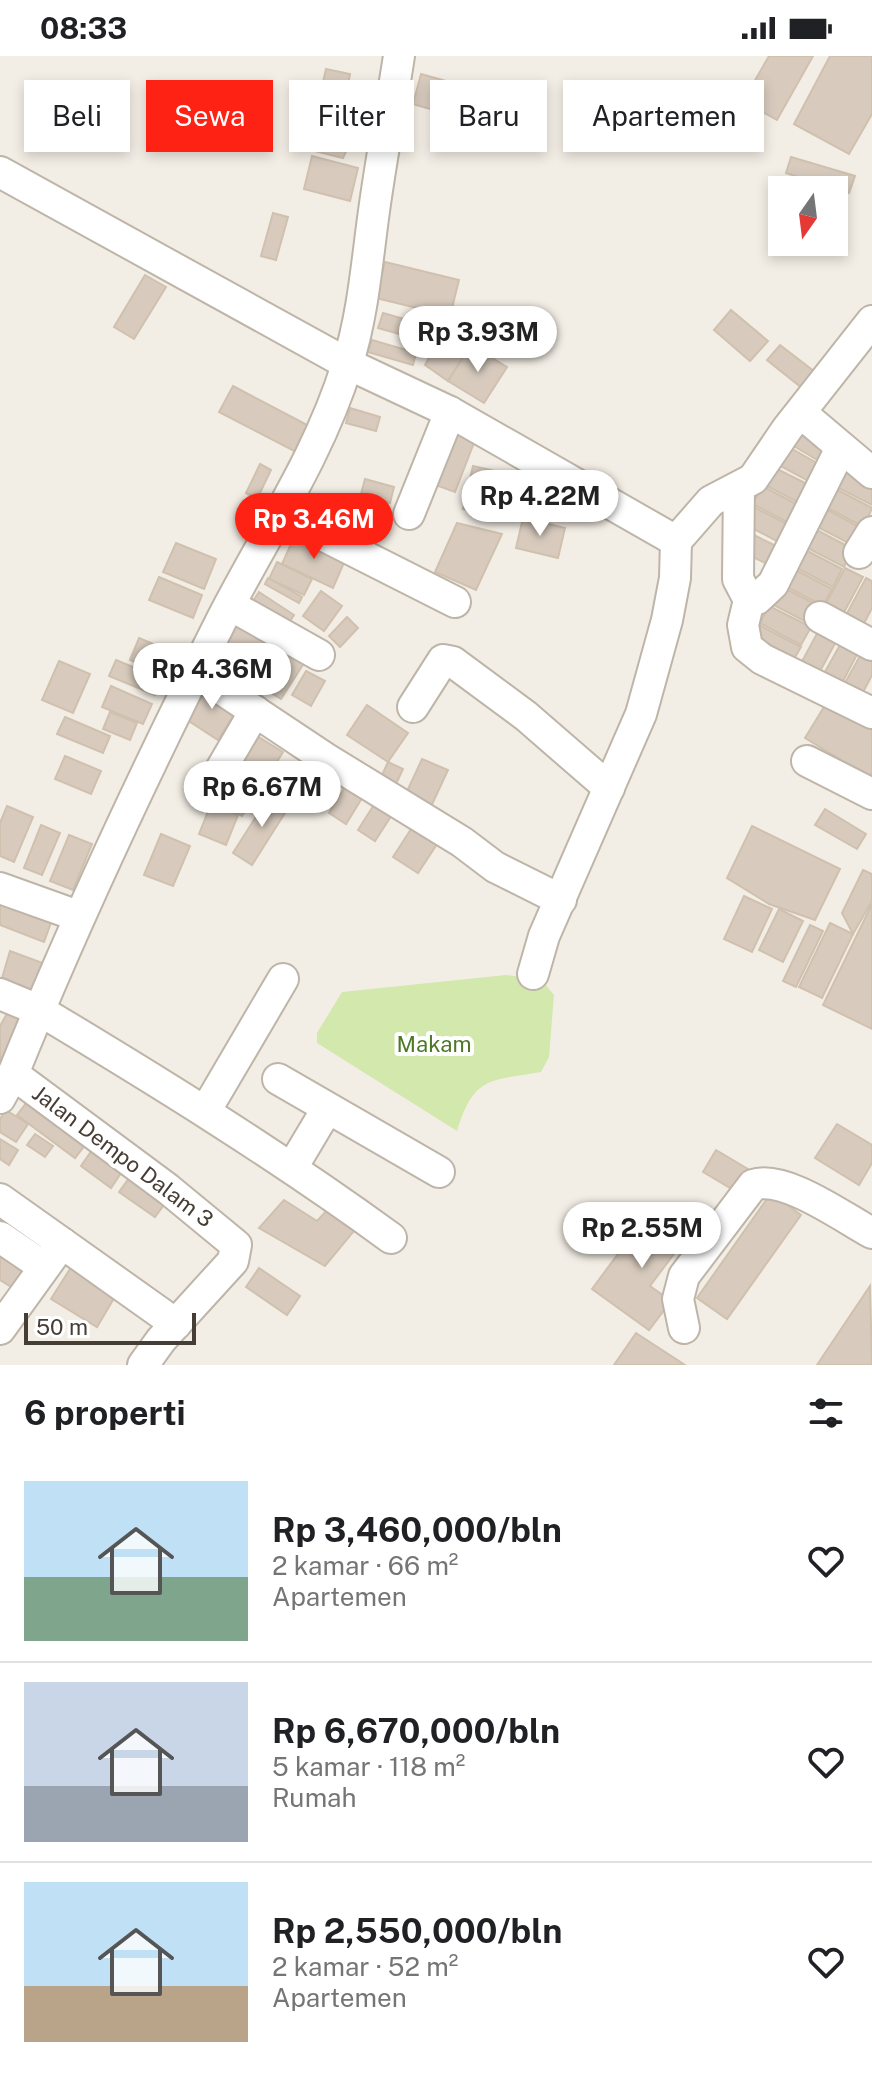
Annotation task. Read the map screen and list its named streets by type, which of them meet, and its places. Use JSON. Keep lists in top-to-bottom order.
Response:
{
  "streets": {
    "street": ["Jalan Dempo Dalam 3"]
  },
  "parks": ["Makam"],
  "scale_bar": "50 m",
  "north": "bottom",
  "page": {
    "status": "08:33",
    "chip": [
      "Beli",
      "Sewa",
      "Filter",
      "Baru",
      "Apartemen"
    ],
    "price": [
      "Rp 3.93M",
      "Rp 4.22M",
      "Rp 3.46M",
      "Rp 4.36M",
      "Rp 6.67M",
      "Rp 2.55M"
    ],
    "scale": "50 m",
    "heading": "6 properti",
    "list": [
      {
        "name": "Rp 3,460,000/bln",
        "note": "2 kamar · 66 m² · Apartemen"
      },
      {
        "name": "Rp 6,670,000/bln",
        "note": "5 kamar · 118 m² · Rumah"
      },
      {
        "name": "Rp 2,550,000/bln",
        "note": "2 kamar · 52 m² · Apartemen"
      }
    ]
  }
}
